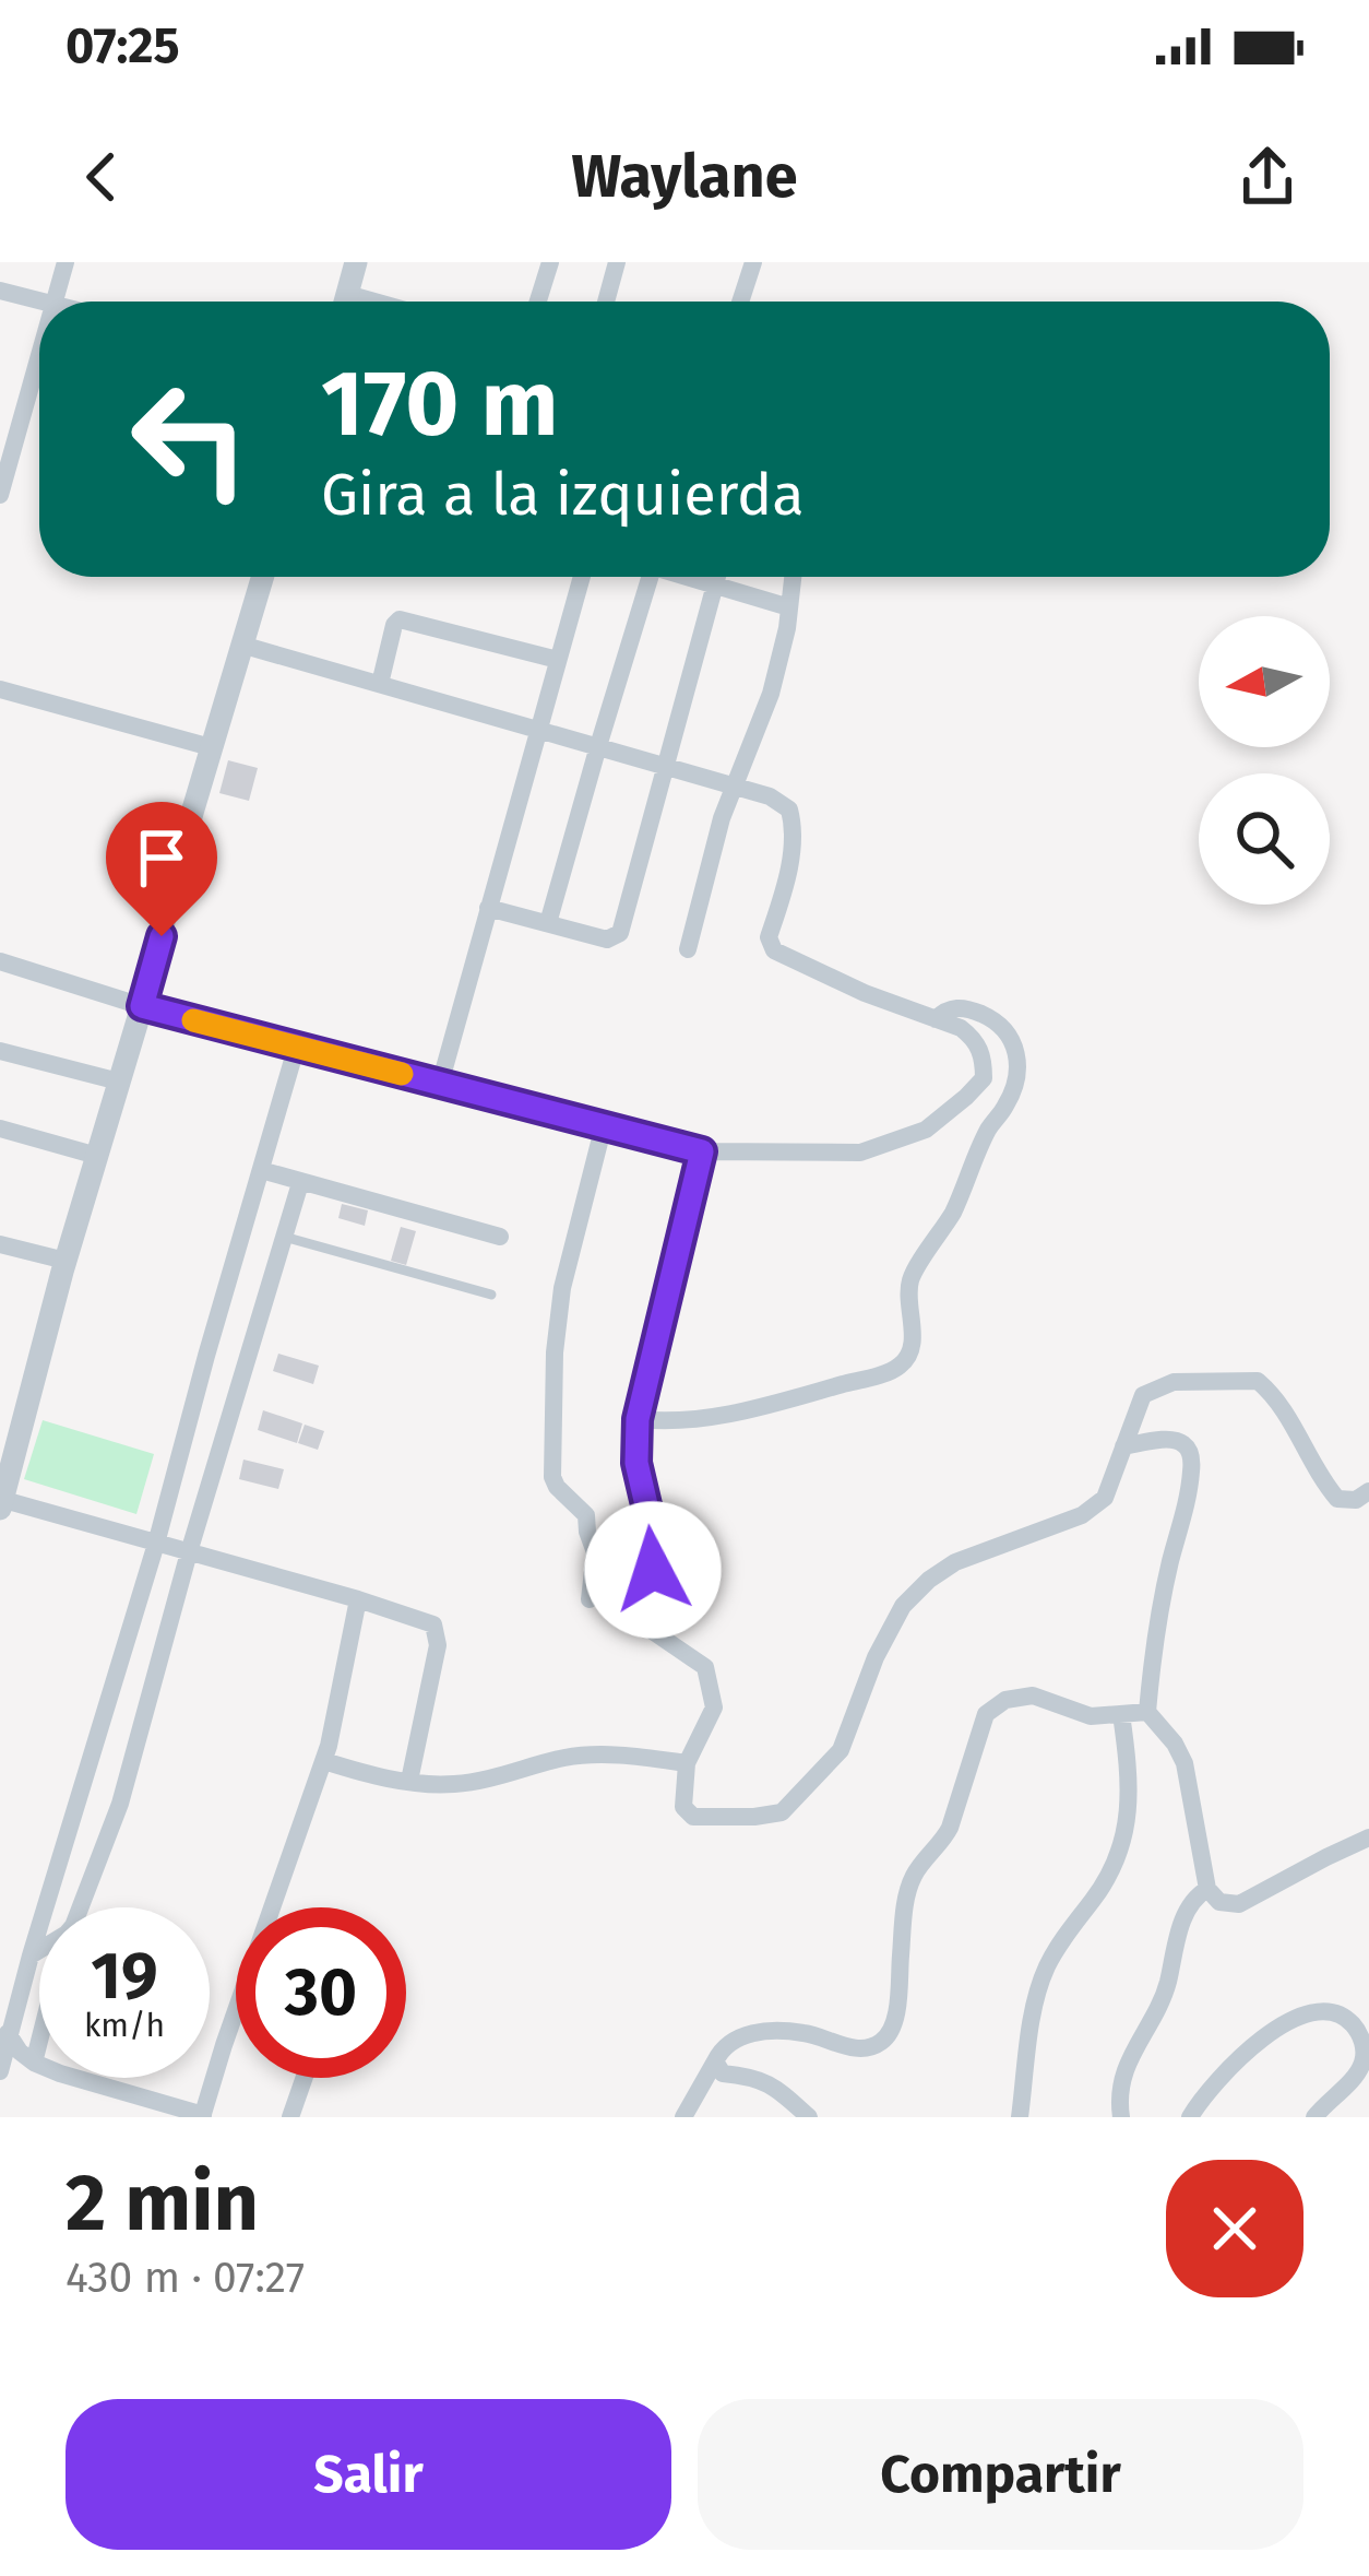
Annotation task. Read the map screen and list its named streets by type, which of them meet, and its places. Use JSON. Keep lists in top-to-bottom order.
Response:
{
  "north": "left",
  "page": {
    "status": "07:25",
    "header": "Waylane",
    "turn": ["170 m", "Gira a la izquierda"],
    "speed": "19 km/h",
    "limit": "30",
    "heading": ["2 min", "430 m · 07:27"],
    "buttons": ["Salir", "Compartir"]
  }
}
